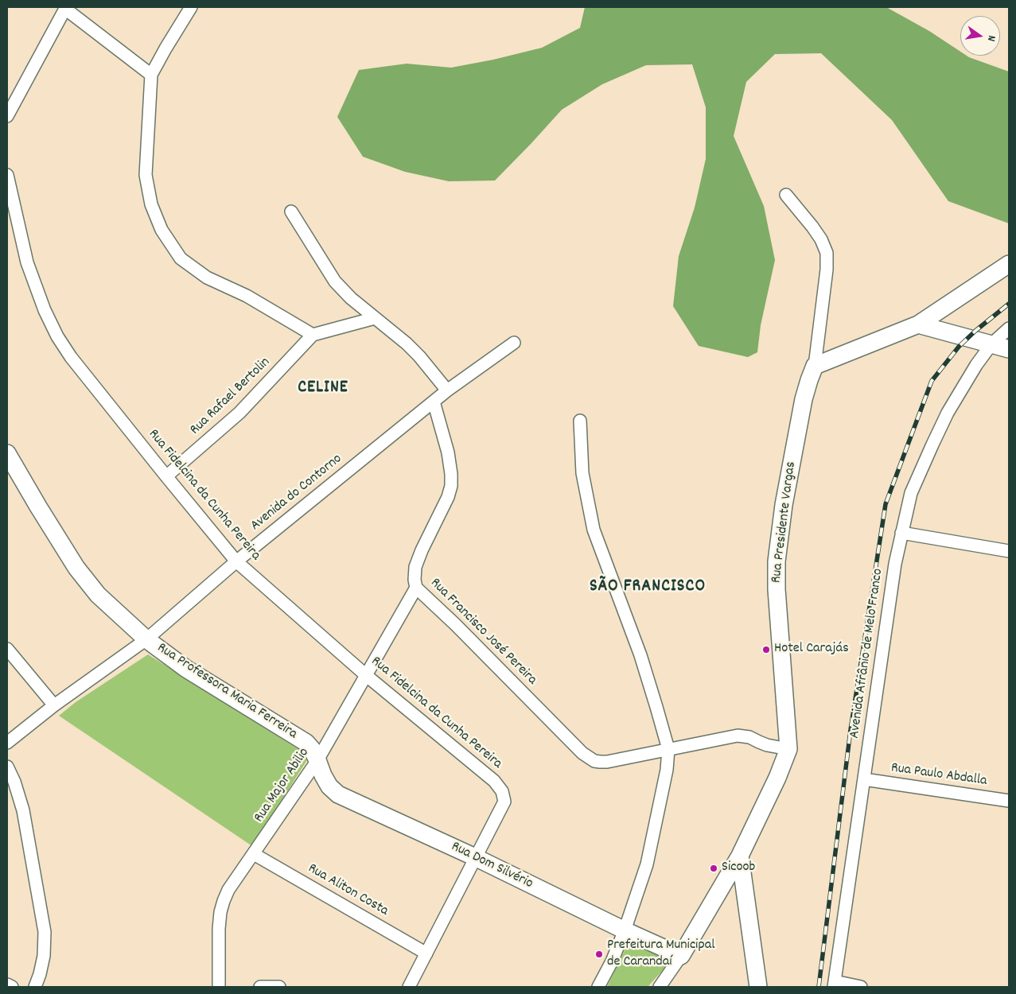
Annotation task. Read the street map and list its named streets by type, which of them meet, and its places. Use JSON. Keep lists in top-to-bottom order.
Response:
{
  "streets": {
    "street": [
      "Rua Rafael Bertolin",
      "Avenida do Contorno",
      "Rua Fidelcina da Cunha Pereira",
      "Rua Presidente Vargas",
      "Rua Francisco José Pereira",
      "Avenida Afrânio de Melo Franco",
      "Rua Professora Maria Ferreira",
      "Rua Paulo Abdalla",
      "Rua Major Abilio",
      "Rua Dom Silvério",
      "Rua Aliton Costa"
    ]
  },
  "crossings": [
    ["Rua Rafael Bertolin", "Rua Fidelcina da Cunha Pereira"],
    ["Avenida do Contorno", "Rua Fidelcina da Cunha Pereira"],
    ["Avenida do Contorno", "Rua Francisco José Pereira"],
    ["Avenida do Contorno", "Rua Professora Maria Ferreira"],
    ["Rua Fidelcina da Cunha Pereira", "Rua Major Abilio"],
    ["Rua Fidelcina da Cunha Pereira", "Rua Dom Silvério"],
    ["Rua Presidente Vargas", "Rua Francisco José Pereira"],
    ["Rua Presidente Vargas", "Rua Dom Silvério"],
    ["Rua Francisco José Pereira", "Rua Major Abilio"],
    ["Avenida Afrânio de Melo Franco", "Rua Paulo Abdalla"],
    ["Rua Professora Maria Ferreira", "Rua Major Abilio"],
    ["Rua Professora Maria Ferreira", "Rua Dom Silvério"],
    ["Rua Major Abilio", "Rua Dom Silvério"],
    ["Rua Major Abilio", "Rua Aliton Costa"]
  ],
  "districts": ["CELINE", "SÃO FRANCISCO"],
  "places": ["Hotel Carajás", "Sicoob", "Prefeitura Municipal de Carandaí"],
  "north": "right"
}
